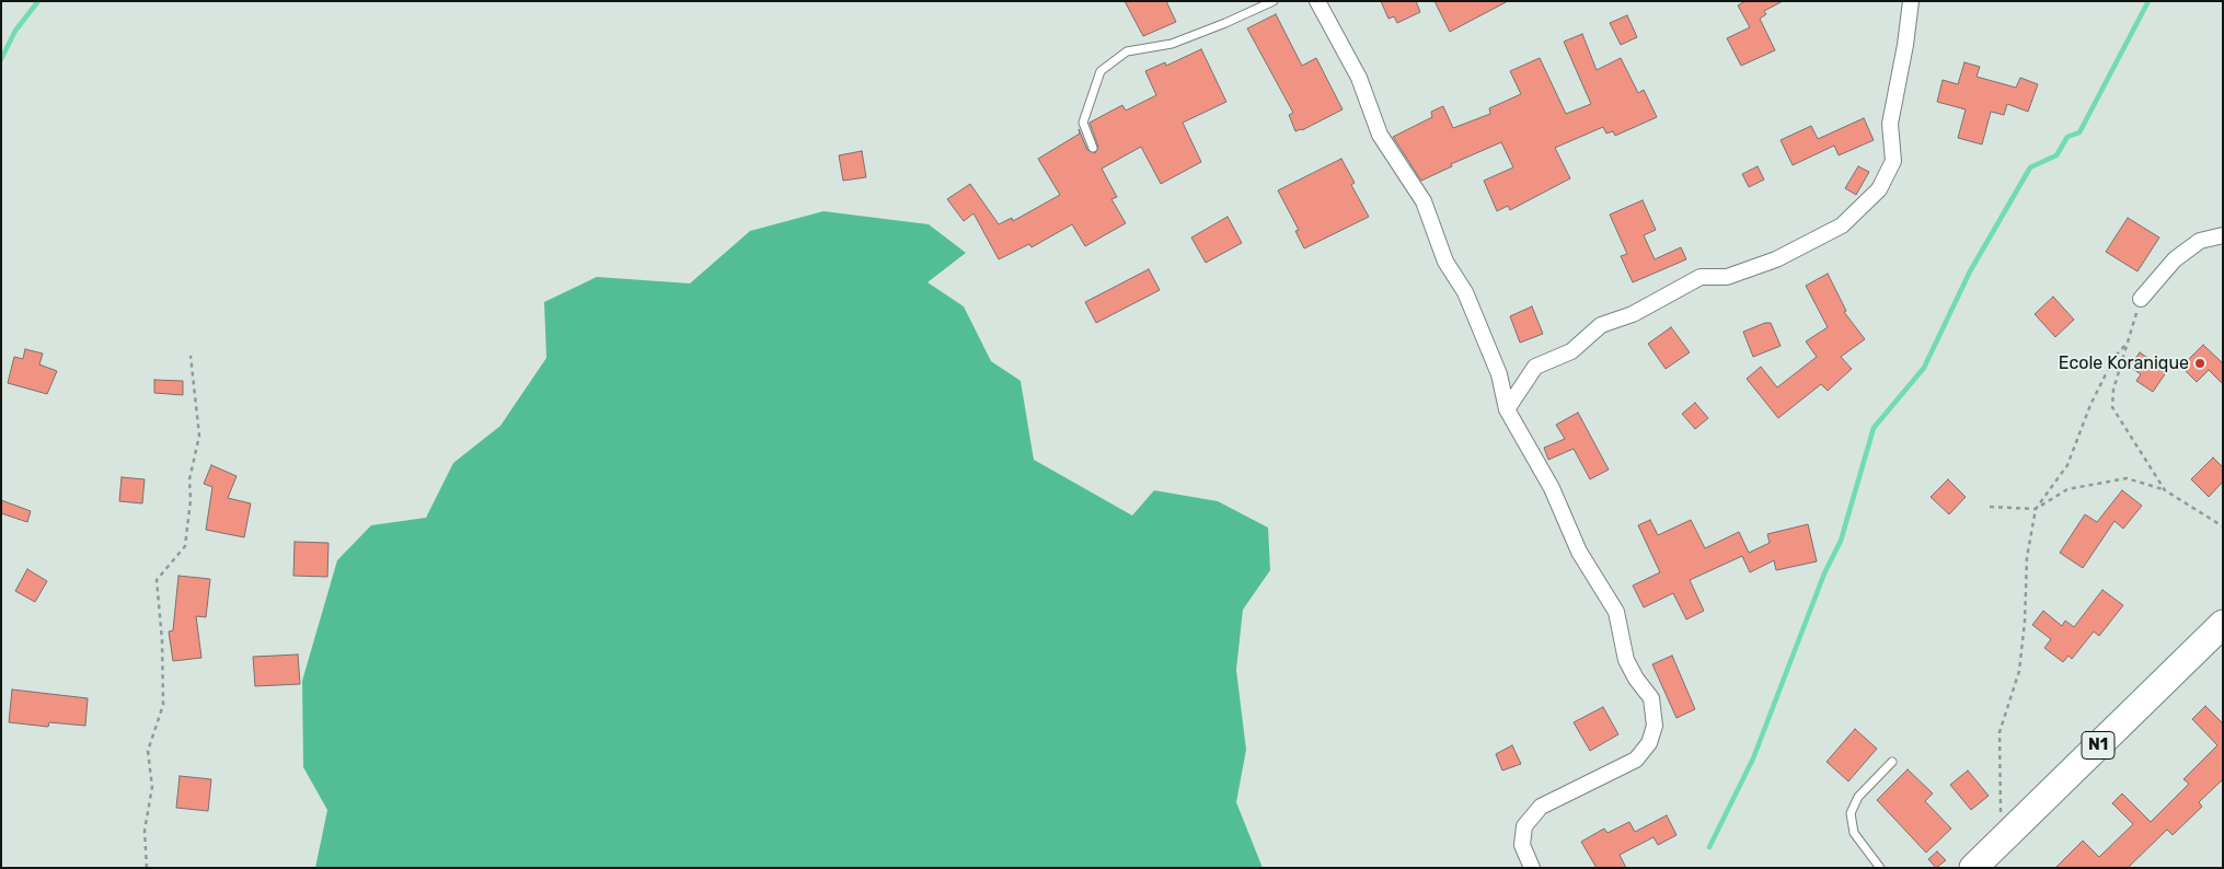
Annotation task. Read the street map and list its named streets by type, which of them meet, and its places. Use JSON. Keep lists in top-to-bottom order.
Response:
{
  "streets": {
    "highway": ["N1"]
  },
  "places": ["Ecole Koranique"]
}
